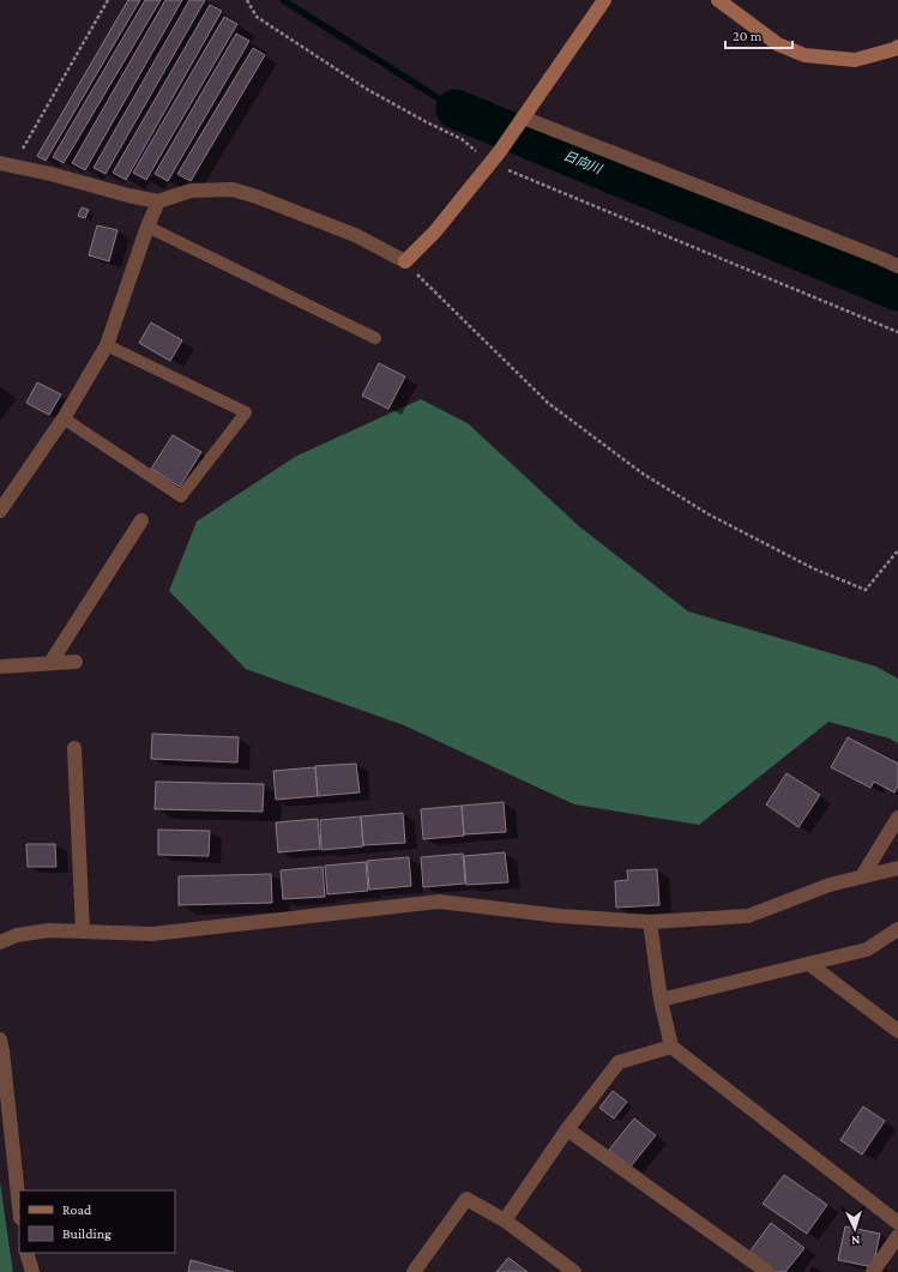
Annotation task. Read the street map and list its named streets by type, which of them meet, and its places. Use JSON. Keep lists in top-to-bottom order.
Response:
{
  "water": ["日向川"],
  "legend": ["Road", "Building"],
  "scale_bar": "20 m",
  "north": "bottom"
}
